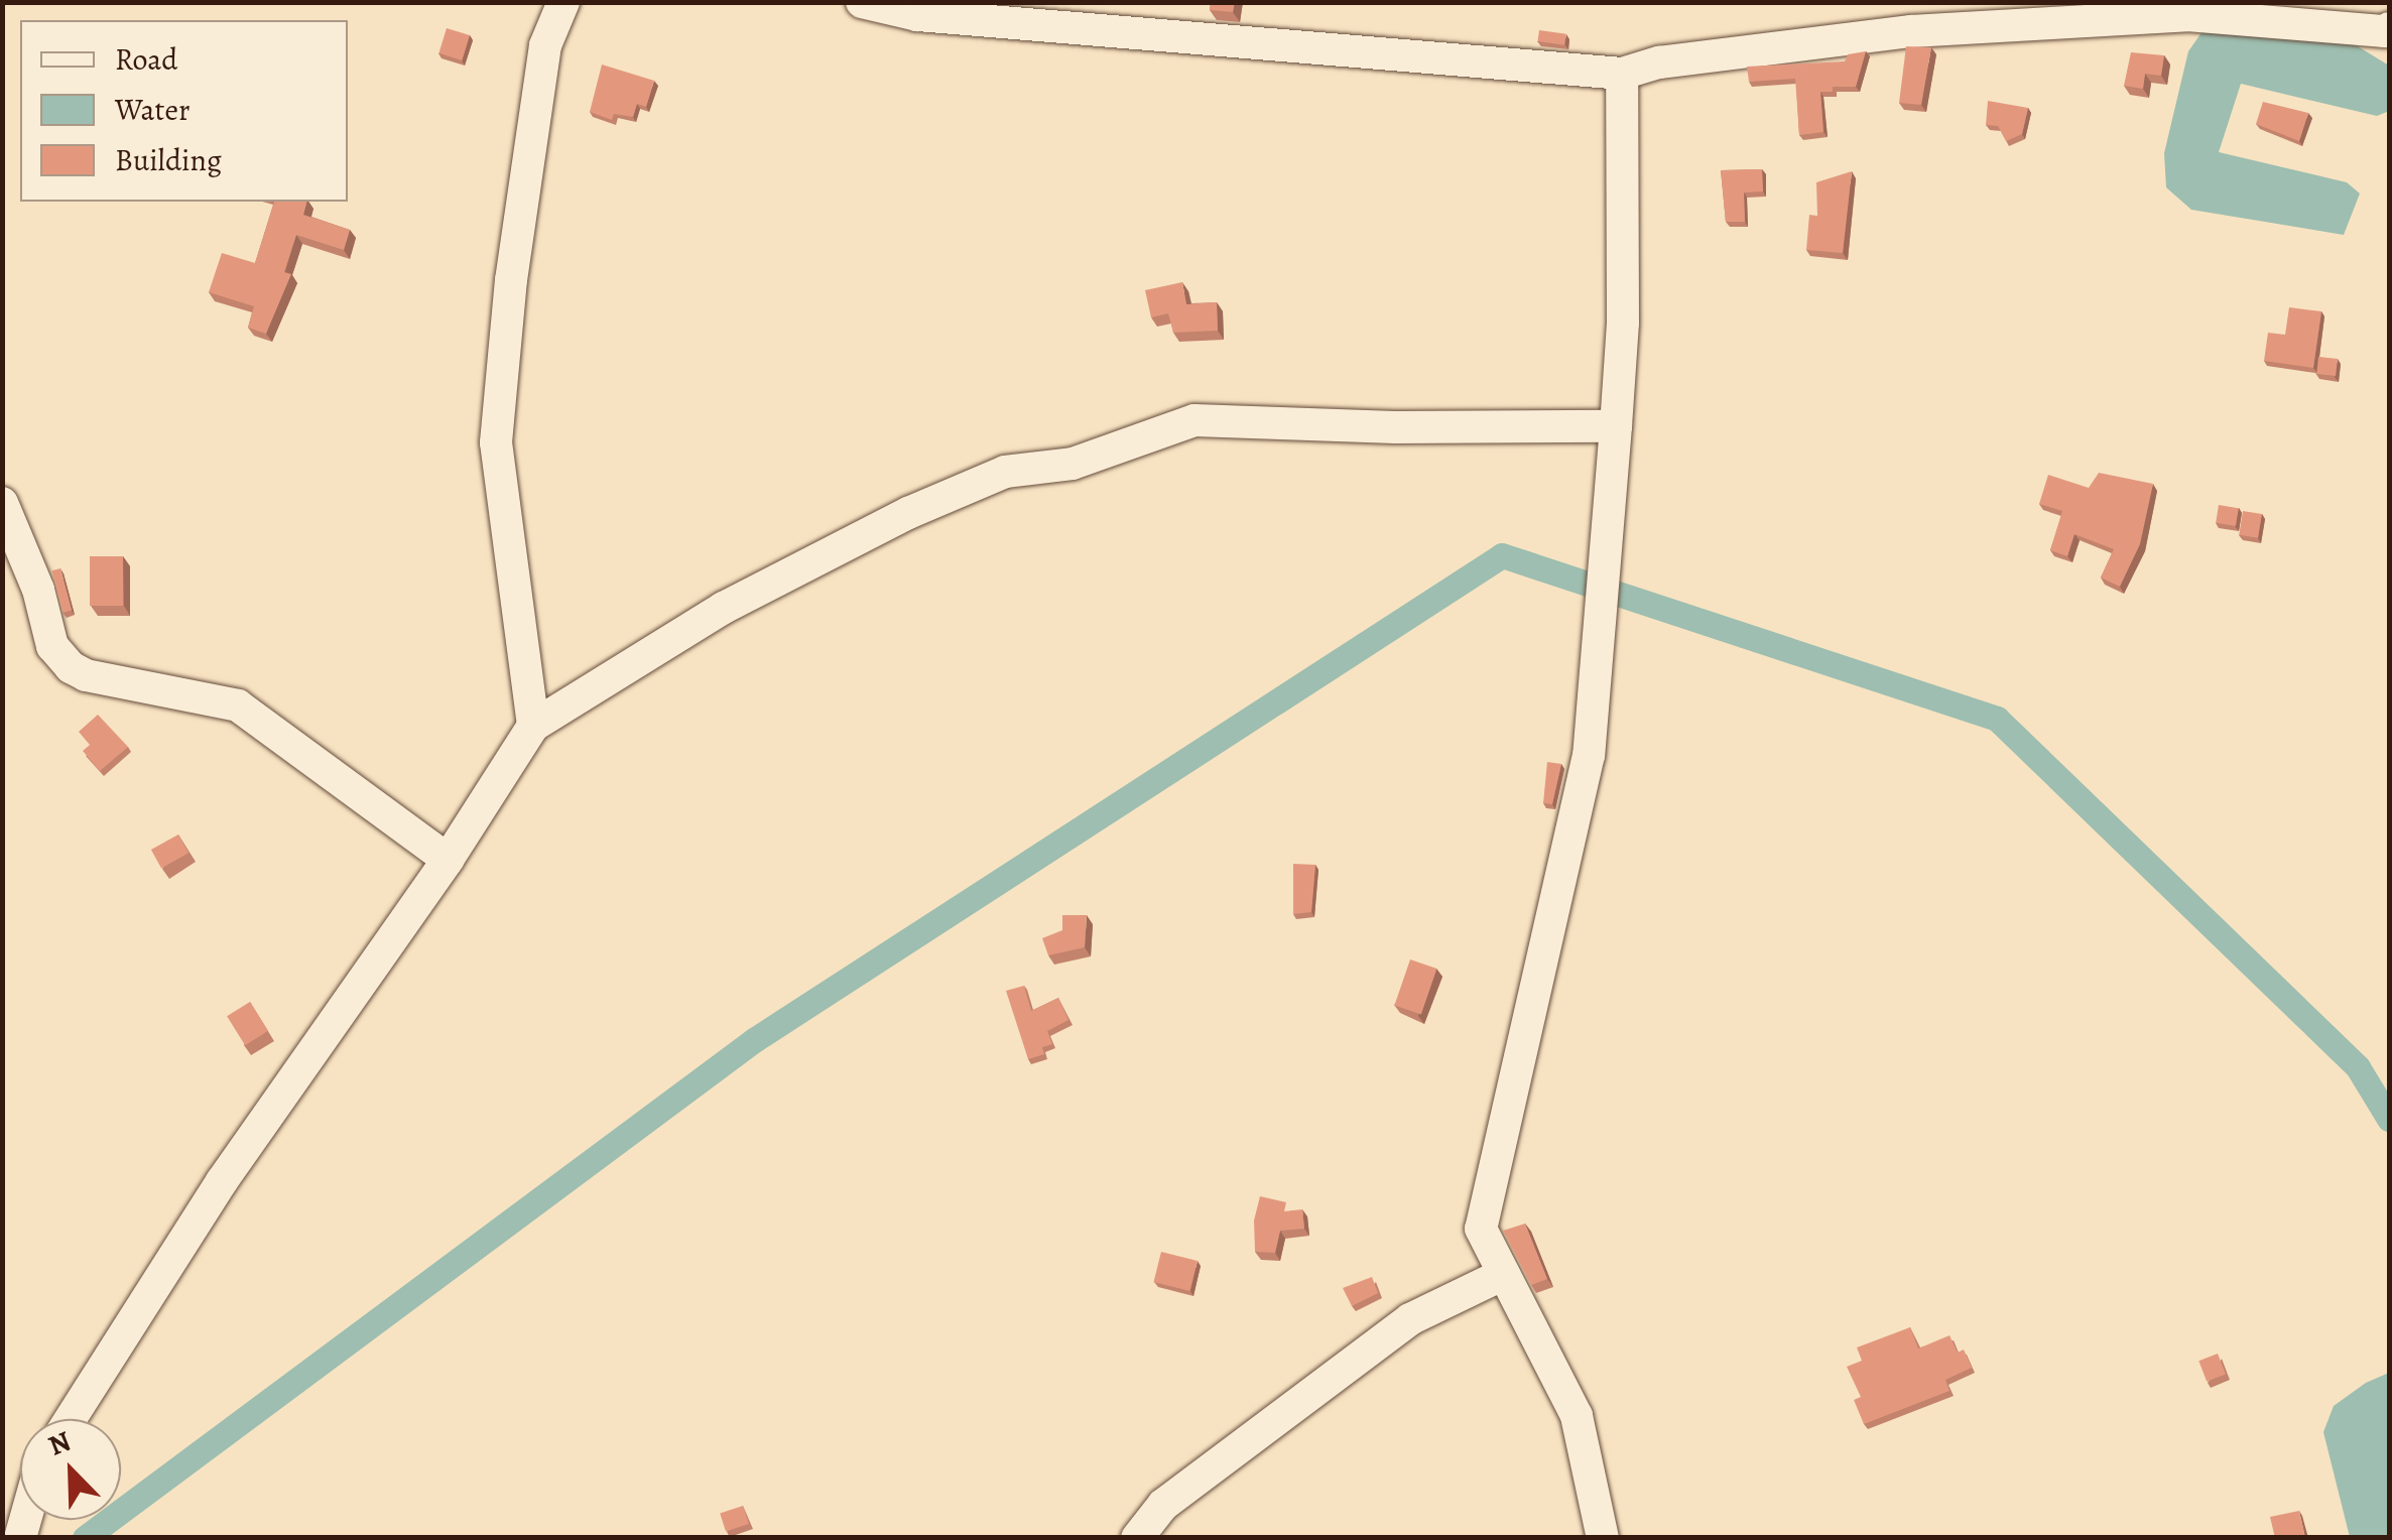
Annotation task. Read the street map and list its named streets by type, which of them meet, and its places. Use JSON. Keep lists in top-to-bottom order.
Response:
{
  "legend": ["Road", "Water", "Building"],
  "north": "top left"
}
